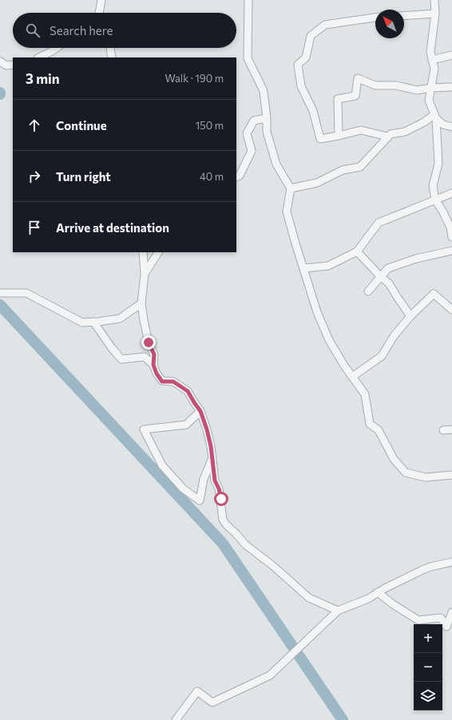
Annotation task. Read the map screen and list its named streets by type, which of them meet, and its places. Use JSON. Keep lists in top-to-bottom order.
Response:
{
  "north": "top left",
  "page": {
    "search": "Search here",
    "heading": ["3 min", "Walk · 190 m"],
    "list": [
      ["Continue", "150 m"],
      ["Turn right", "40 m"],
      "Arrive at destination"
    ],
    "map_buttons": ["+", "−"]
  }
}
